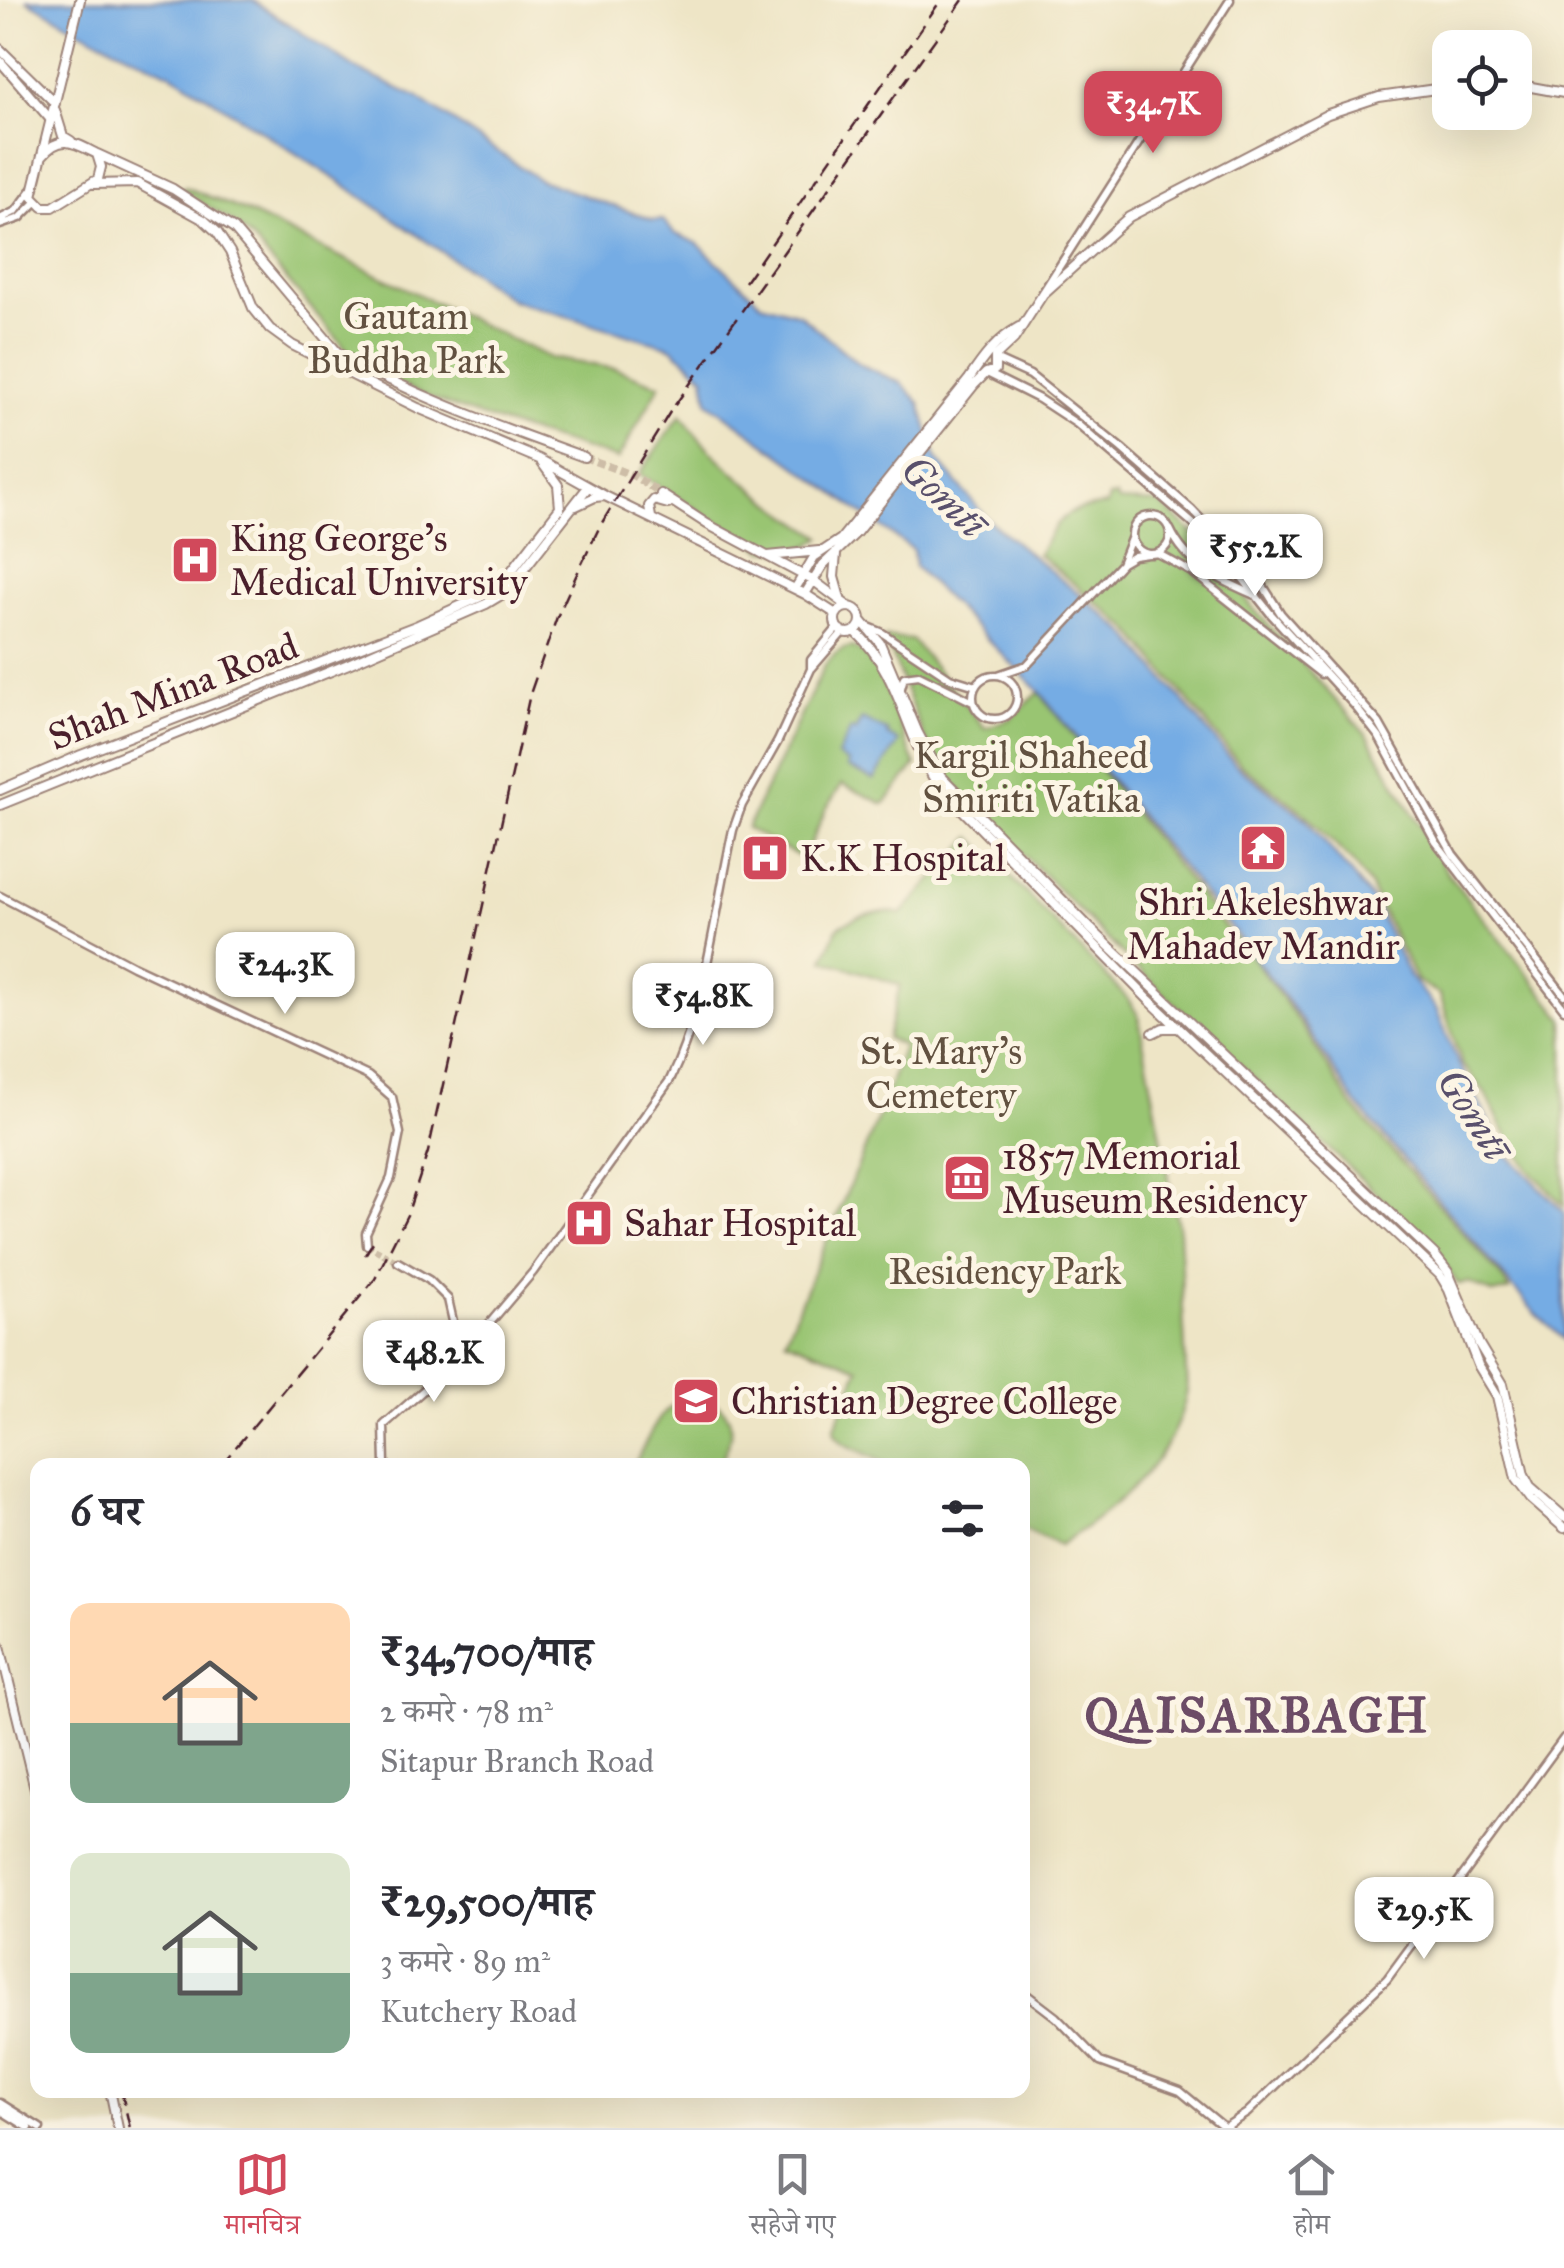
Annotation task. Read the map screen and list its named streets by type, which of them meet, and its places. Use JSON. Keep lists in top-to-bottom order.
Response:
{
  "streets": {
    "main road": ["Shah Mina Road"]
  },
  "districts": ["QAISARBAGH"],
  "water": ["Gomtī"],
  "parks": [
    "Gautam Buddha Park",
    "Kargil Shaheed Smiriti Vatika",
    "St. Mary's Cemetery",
    "Residency Park"
  ],
  "places": {
    "hospital": ["King George's Medical University", "K.K Hospital", "Sahar Hospital"],
    "temple": ["Shri Akeleshwar Mahadev Mandir"],
    "museum": ["1857 Memorial Museum Residency"],
    "school or university": ["Christian Degree College"]
  },
  "page": {
    "price": [
      "₹34.7K",
      "₹55.2K",
      "₹24.3K",
      "₹54.8K",
      "₹48.2K",
      "₹29.5K"
    ],
    "heading": "6 घर",
    "list": [
      {
        "name": "₹34,700/माह",
        "note": "2 कमरे · 78 m² · Sitapur Branch Road"
      },
      {
        "name": "₹29,500/माह",
        "note": "3 कमरे · 89 m² · Kutchery Road"
      }
    ],
    "tabs": ["मानचित्र", "सहेजे गए", "होम"]
  }
}
